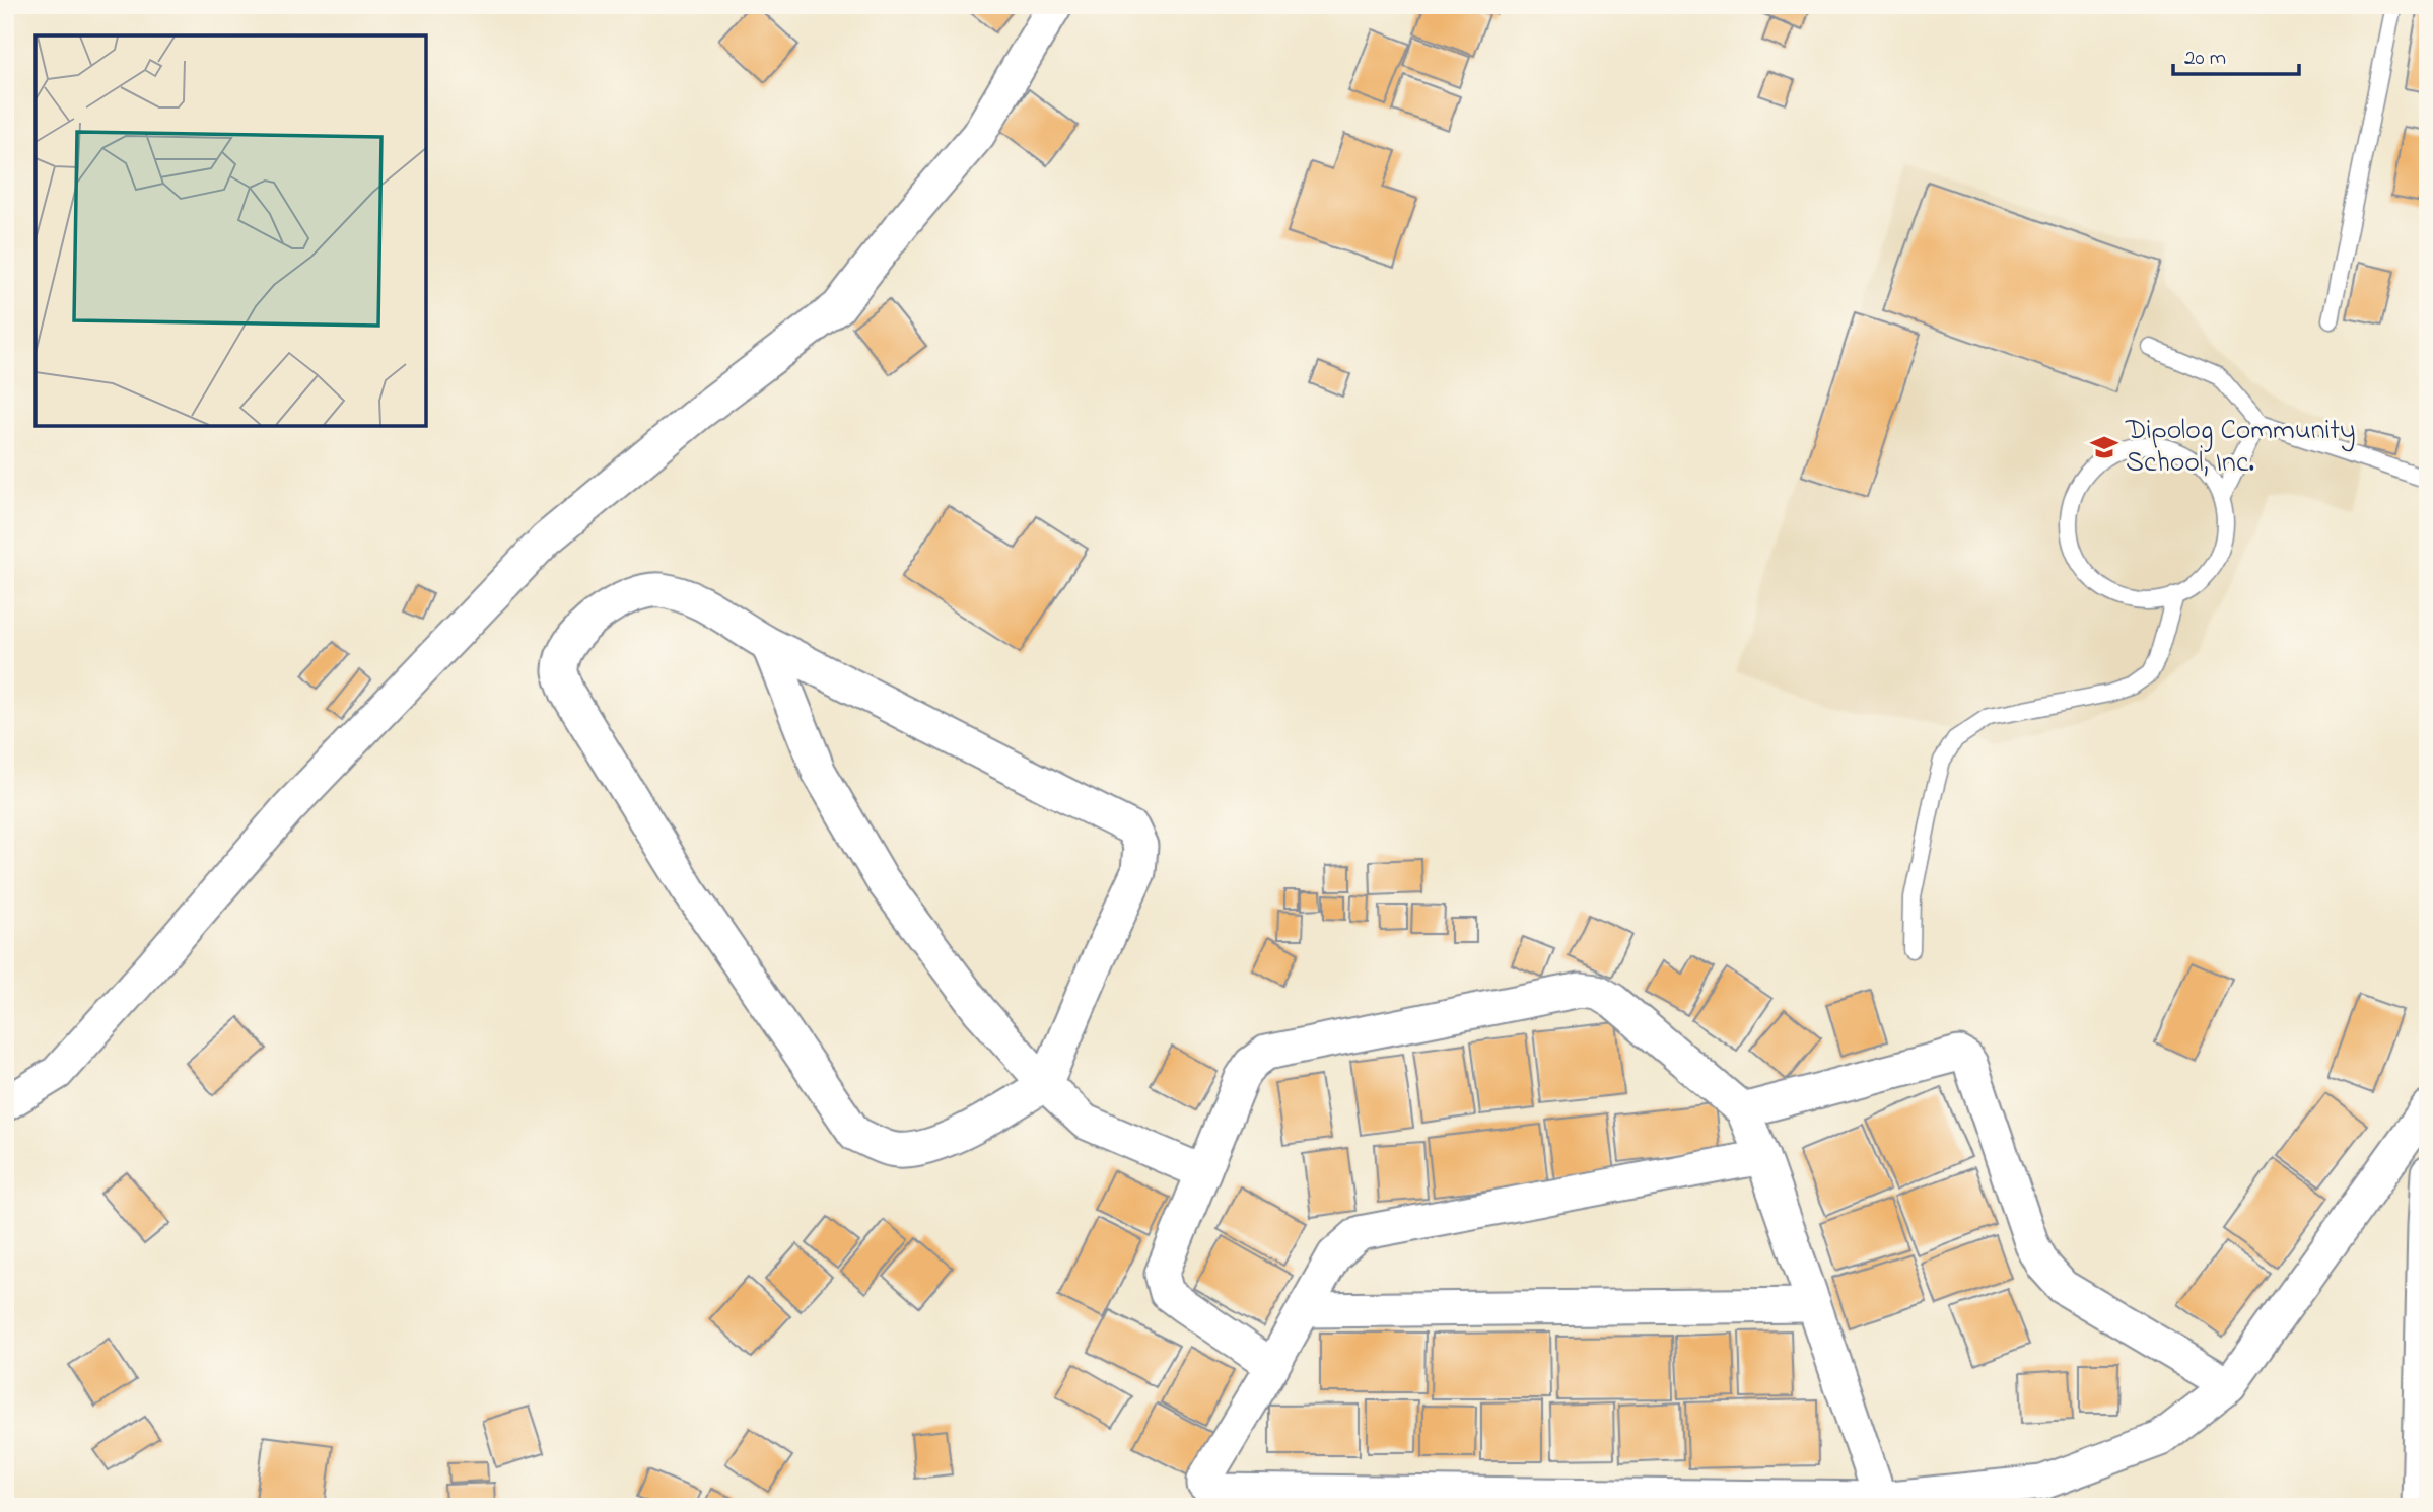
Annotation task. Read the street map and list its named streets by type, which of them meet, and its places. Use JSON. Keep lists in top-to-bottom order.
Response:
{
  "places": {
    "school or university": ["Dipolog Community School, Inc."]
  },
  "scale_bar": "20 m"
}
